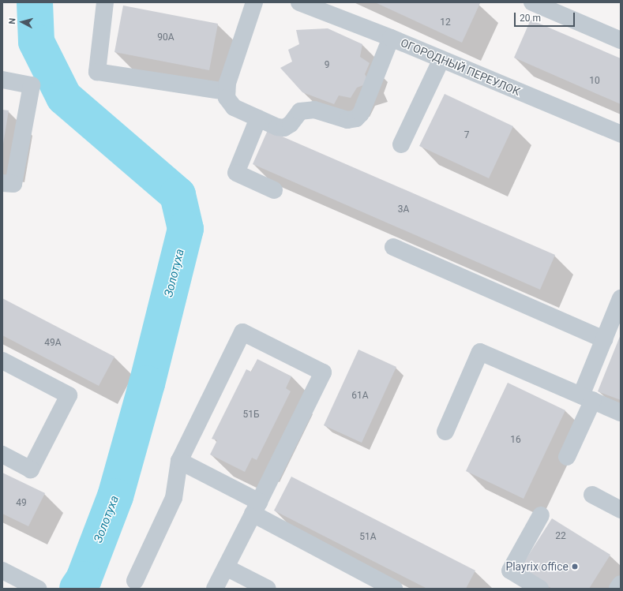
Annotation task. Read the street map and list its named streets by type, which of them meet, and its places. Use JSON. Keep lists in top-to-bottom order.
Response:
{
  "streets": {
    "street": ["ОГОРОДНЫЙ ПЕРЕУЛОК"]
  },
  "water": ["Золотуха"],
  "places": ["Playrix office"],
  "house_numbers": [
    "12",
    "90А",
    "9",
    "10",
    "7",
    "3А",
    "49А",
    "61А",
    "51Б",
    "16",
    "49",
    "22",
    "51А"
  ],
  "scale_bar": "20 m",
  "north": "left"
}
